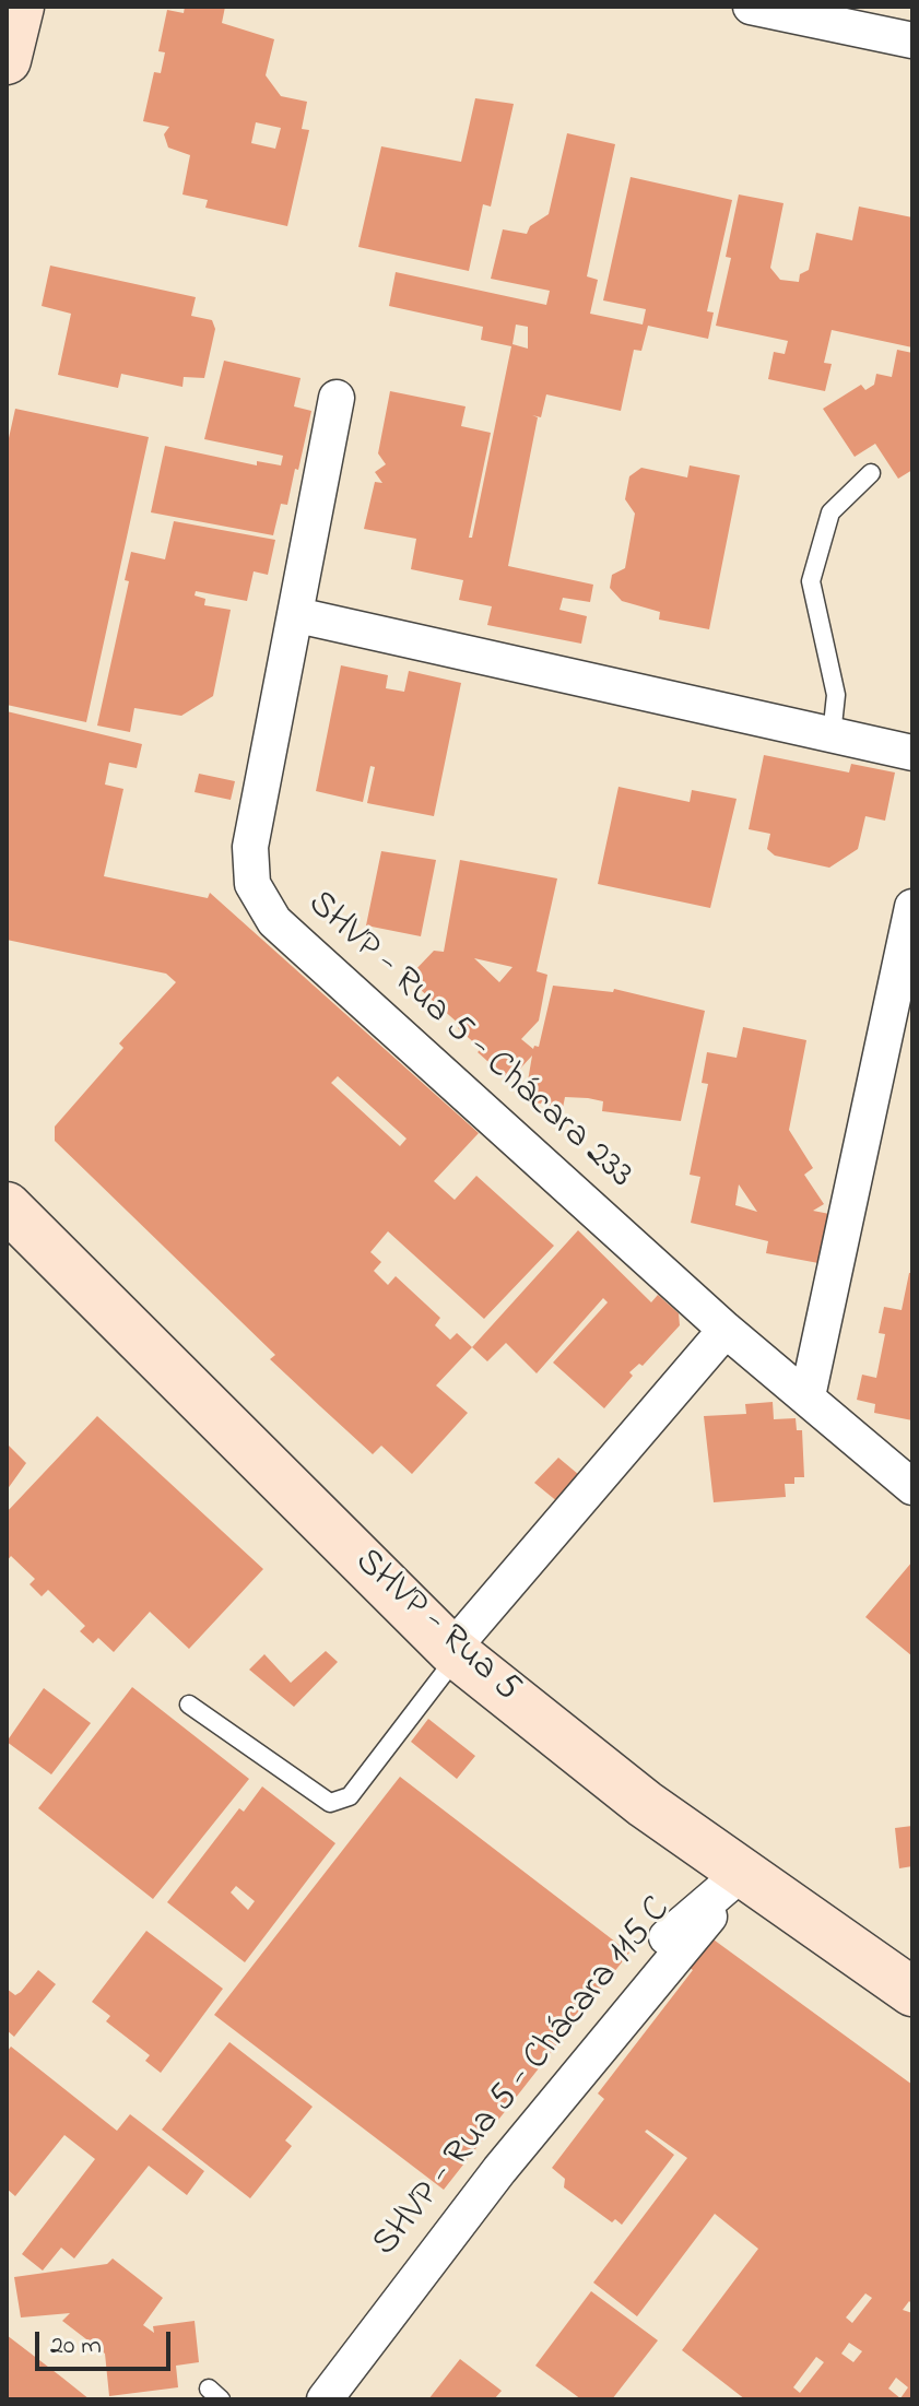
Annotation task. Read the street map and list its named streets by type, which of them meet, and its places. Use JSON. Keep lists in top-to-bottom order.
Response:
{
  "streets": {
    "street": ["SHVP - Rua 5 - Chácara 233", "SHVP - Rua 5", "SHVP - Rua 5 - Chácara 115 C"]
  },
  "crossings": [
    ["SHVP - Rua 5", "SHVP - Rua 5 - Chácara 115 C"]
  ],
  "scale_bar": "20 m"
}
